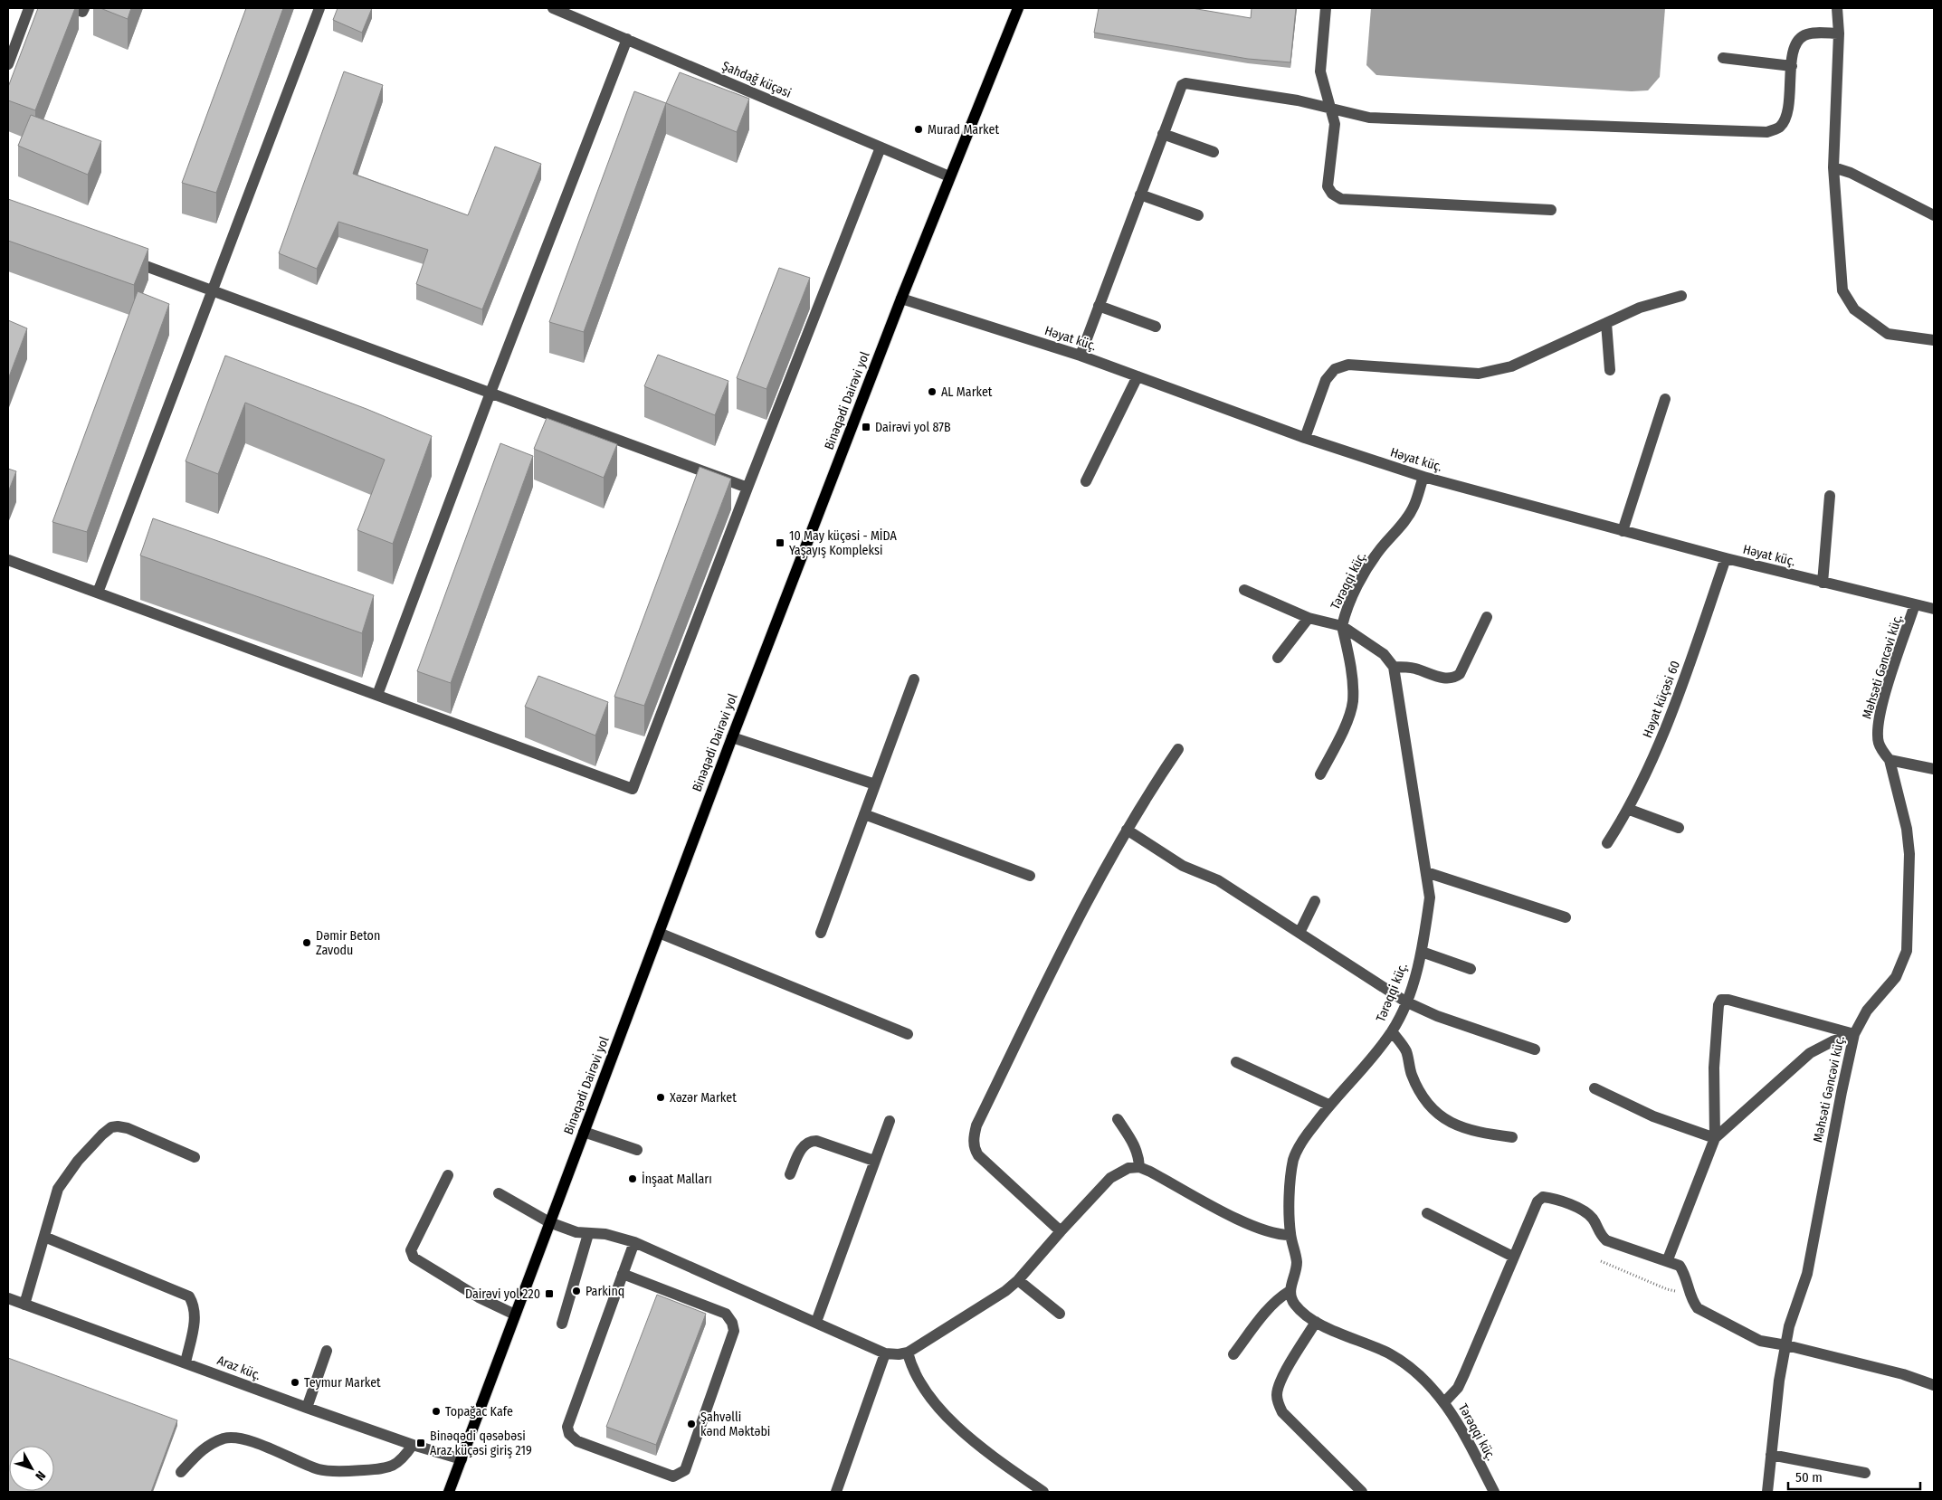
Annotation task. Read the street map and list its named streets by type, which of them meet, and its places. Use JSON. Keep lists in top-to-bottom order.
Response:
{
  "streets": {
    "main road": ["Binəqədi Dairəvi yol"],
    "street": [
      "Şahdağ küçəsi",
      "Həyat küç.",
      "Tərəqqi küç.",
      "Məhsəti Gəncəvi küç.",
      "Həyat küçəsi 60",
      "Araz küç."
    ]
  },
  "crossings": [
    ["Şahdağ küçəsi", "Binəqədi Dairəvi yol"],
    ["Həyat küç.", "Binəqədi Dairəvi yol"],
    ["Həyat küç.", "Tərəqqi küç."],
    ["Həyat küç.", "Məhsəti Gəncəvi küç."],
    ["Həyat küç.", "Həyat küçəsi 60"],
    ["Binəqədi Dairəvi yol", "Araz küç."]
  ],
  "places": {
    "other": [
      "Murad Market",
      "AL Market",
      "Dəmir Beton Zavodu",
      "Xəzər Market",
      "İnşaat Malları",
      "Parkinq",
      "Teymur Market",
      "Topağac Kafe",
      "Şahvəlli kənd Məktəbi"
    ],
    "transit": [
      "Dairəvi yol 87B",
      "10 May küçəsi - MİDA Yaşayış Kompleksi",
      "Dairəvi yol 220",
      "Binəqədi qəsəbəsi Araz küçəsi giriş 219"
    ]
  },
  "scale_bar": "50 m",
  "north": "bottom right"
}
